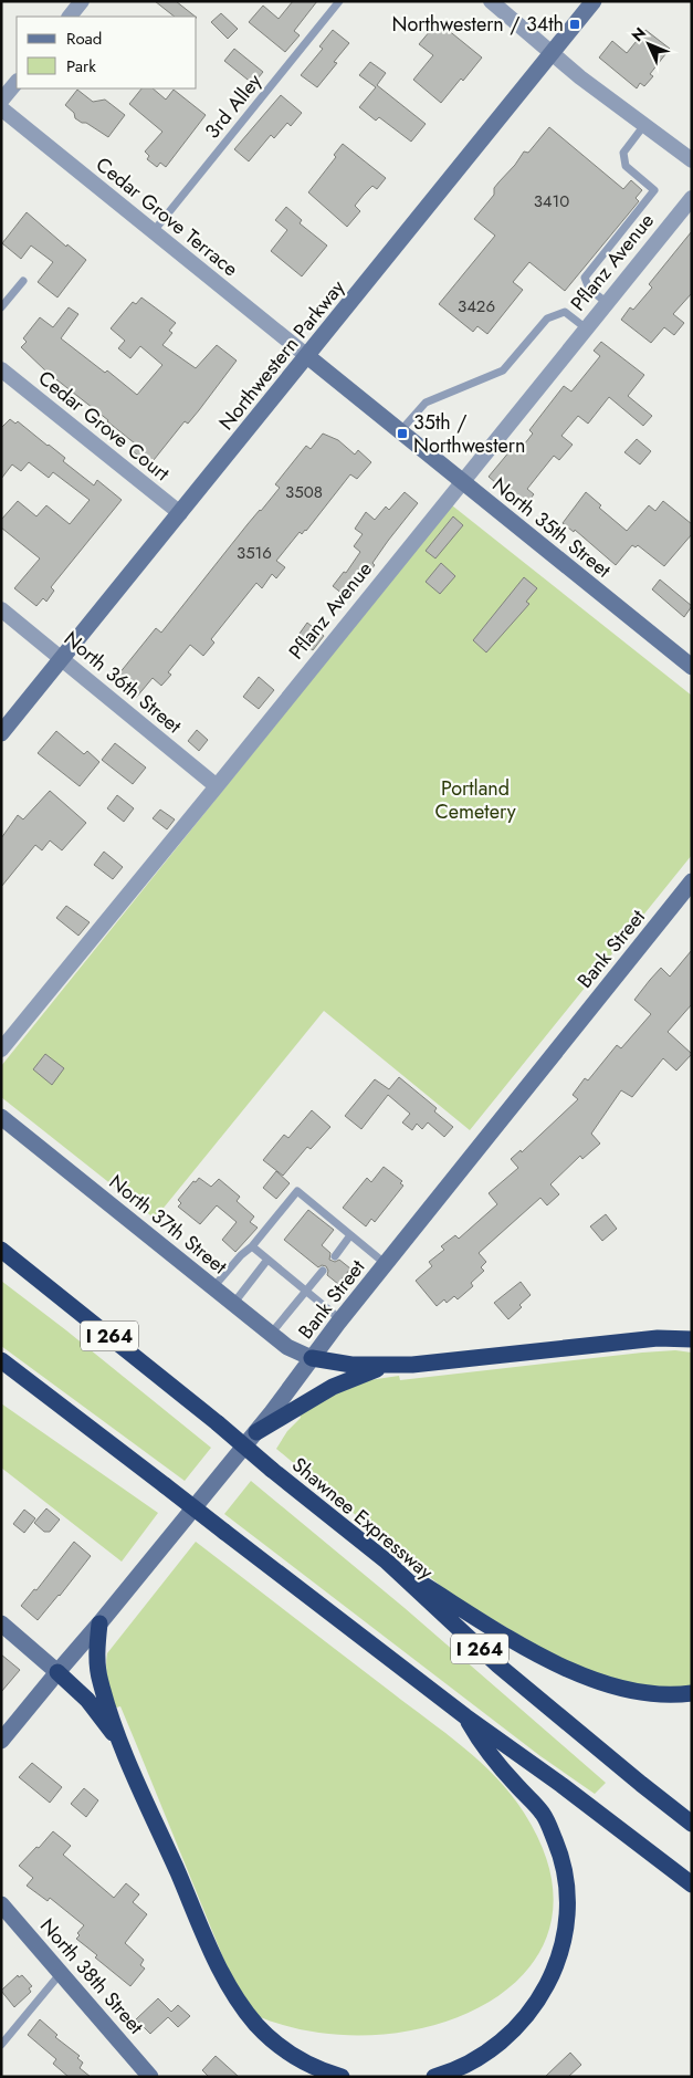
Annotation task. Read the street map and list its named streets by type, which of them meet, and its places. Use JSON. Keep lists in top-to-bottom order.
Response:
{
  "streets": {
    "highway": ["I 264", "Shawnee Expressway"],
    "street": [
      "Cedar Grove Terrace",
      "Pflanz Avenue",
      "Northwestern Parkway",
      "Cedar Grove Court",
      "North 35th Street",
      "North 36th Street",
      "Bank Street",
      "North 37th Street",
      "North 38th Street"
    ],
    "lane": ["3rd Alley"]
  },
  "crossings": [
    ["3rd Alley", "Cedar Grove Terrace"],
    ["Cedar Grove Terrace", "Northwestern Parkway"],
    ["Cedar Grove Terrace", "North 35th Street"],
    ["Pflanz Avenue", "North 35th Street"],
    ["Pflanz Avenue", "North 36th Street"],
    ["Northwestern Parkway", "Cedar Grove Court"],
    ["Northwestern Parkway", "North 35th Street"],
    ["Northwestern Parkway", "North 36th Street"],
    ["Bank Street", "North 37th Street"]
  ],
  "parks": ["Portland Cemetery"],
  "places": {
    "transit": ["Northwestern / 34th", "35th / Northwestern"]
  },
  "house_numbers": [
    "3410",
    "3426",
    "3508",
    "3516"
  ],
  "legend": ["Road", "Park"],
  "north": "top left"
}
